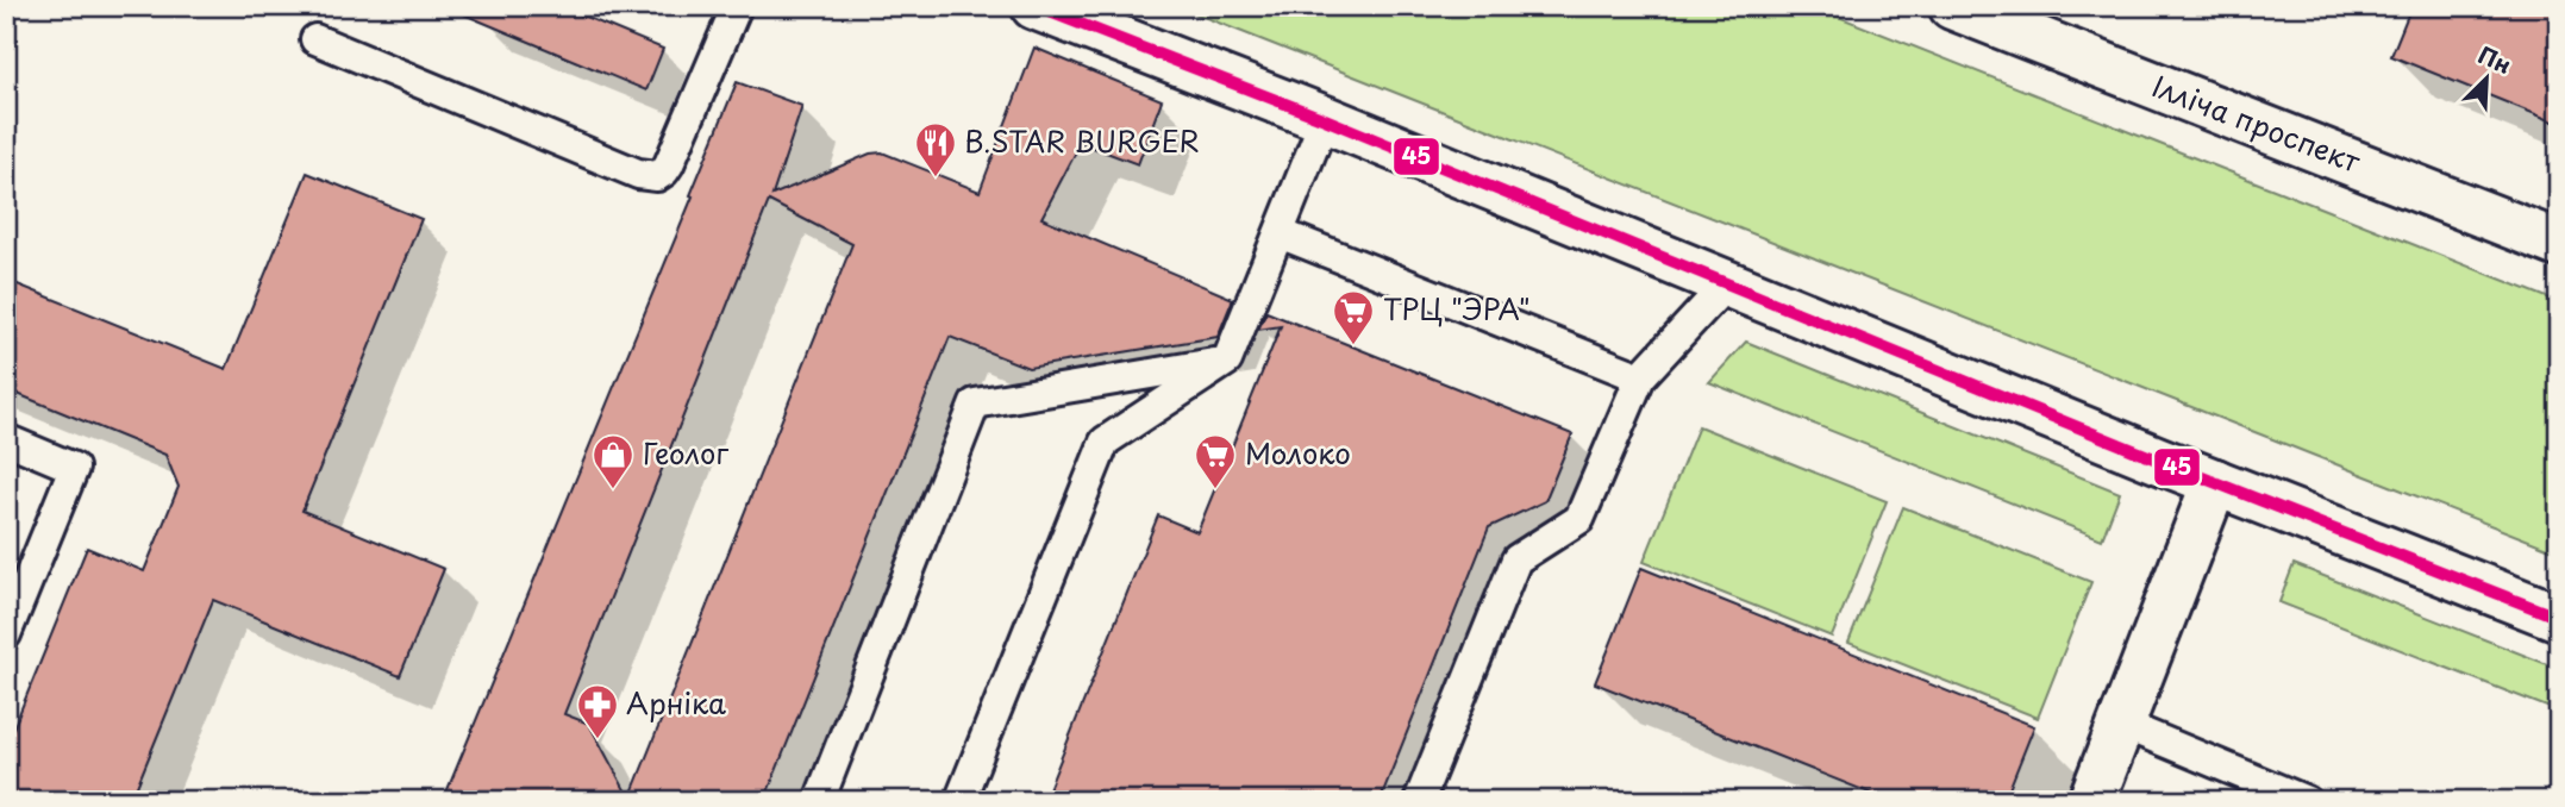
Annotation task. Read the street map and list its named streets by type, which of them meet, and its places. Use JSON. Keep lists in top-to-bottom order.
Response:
{
  "streets": {
    "main road": ["Ілліча проспект"]
  },
  "places": {
    "restaurant": ["B.STAR BURGER"],
    "supermarket": ["ТРЦ \"ЭРА\"", "Молоко"],
    "shop": ["Геолог"],
    "pharmacy": ["Арніка"]
  },
  "lines": ["transit line 45"],
  "north": "top right"
}
